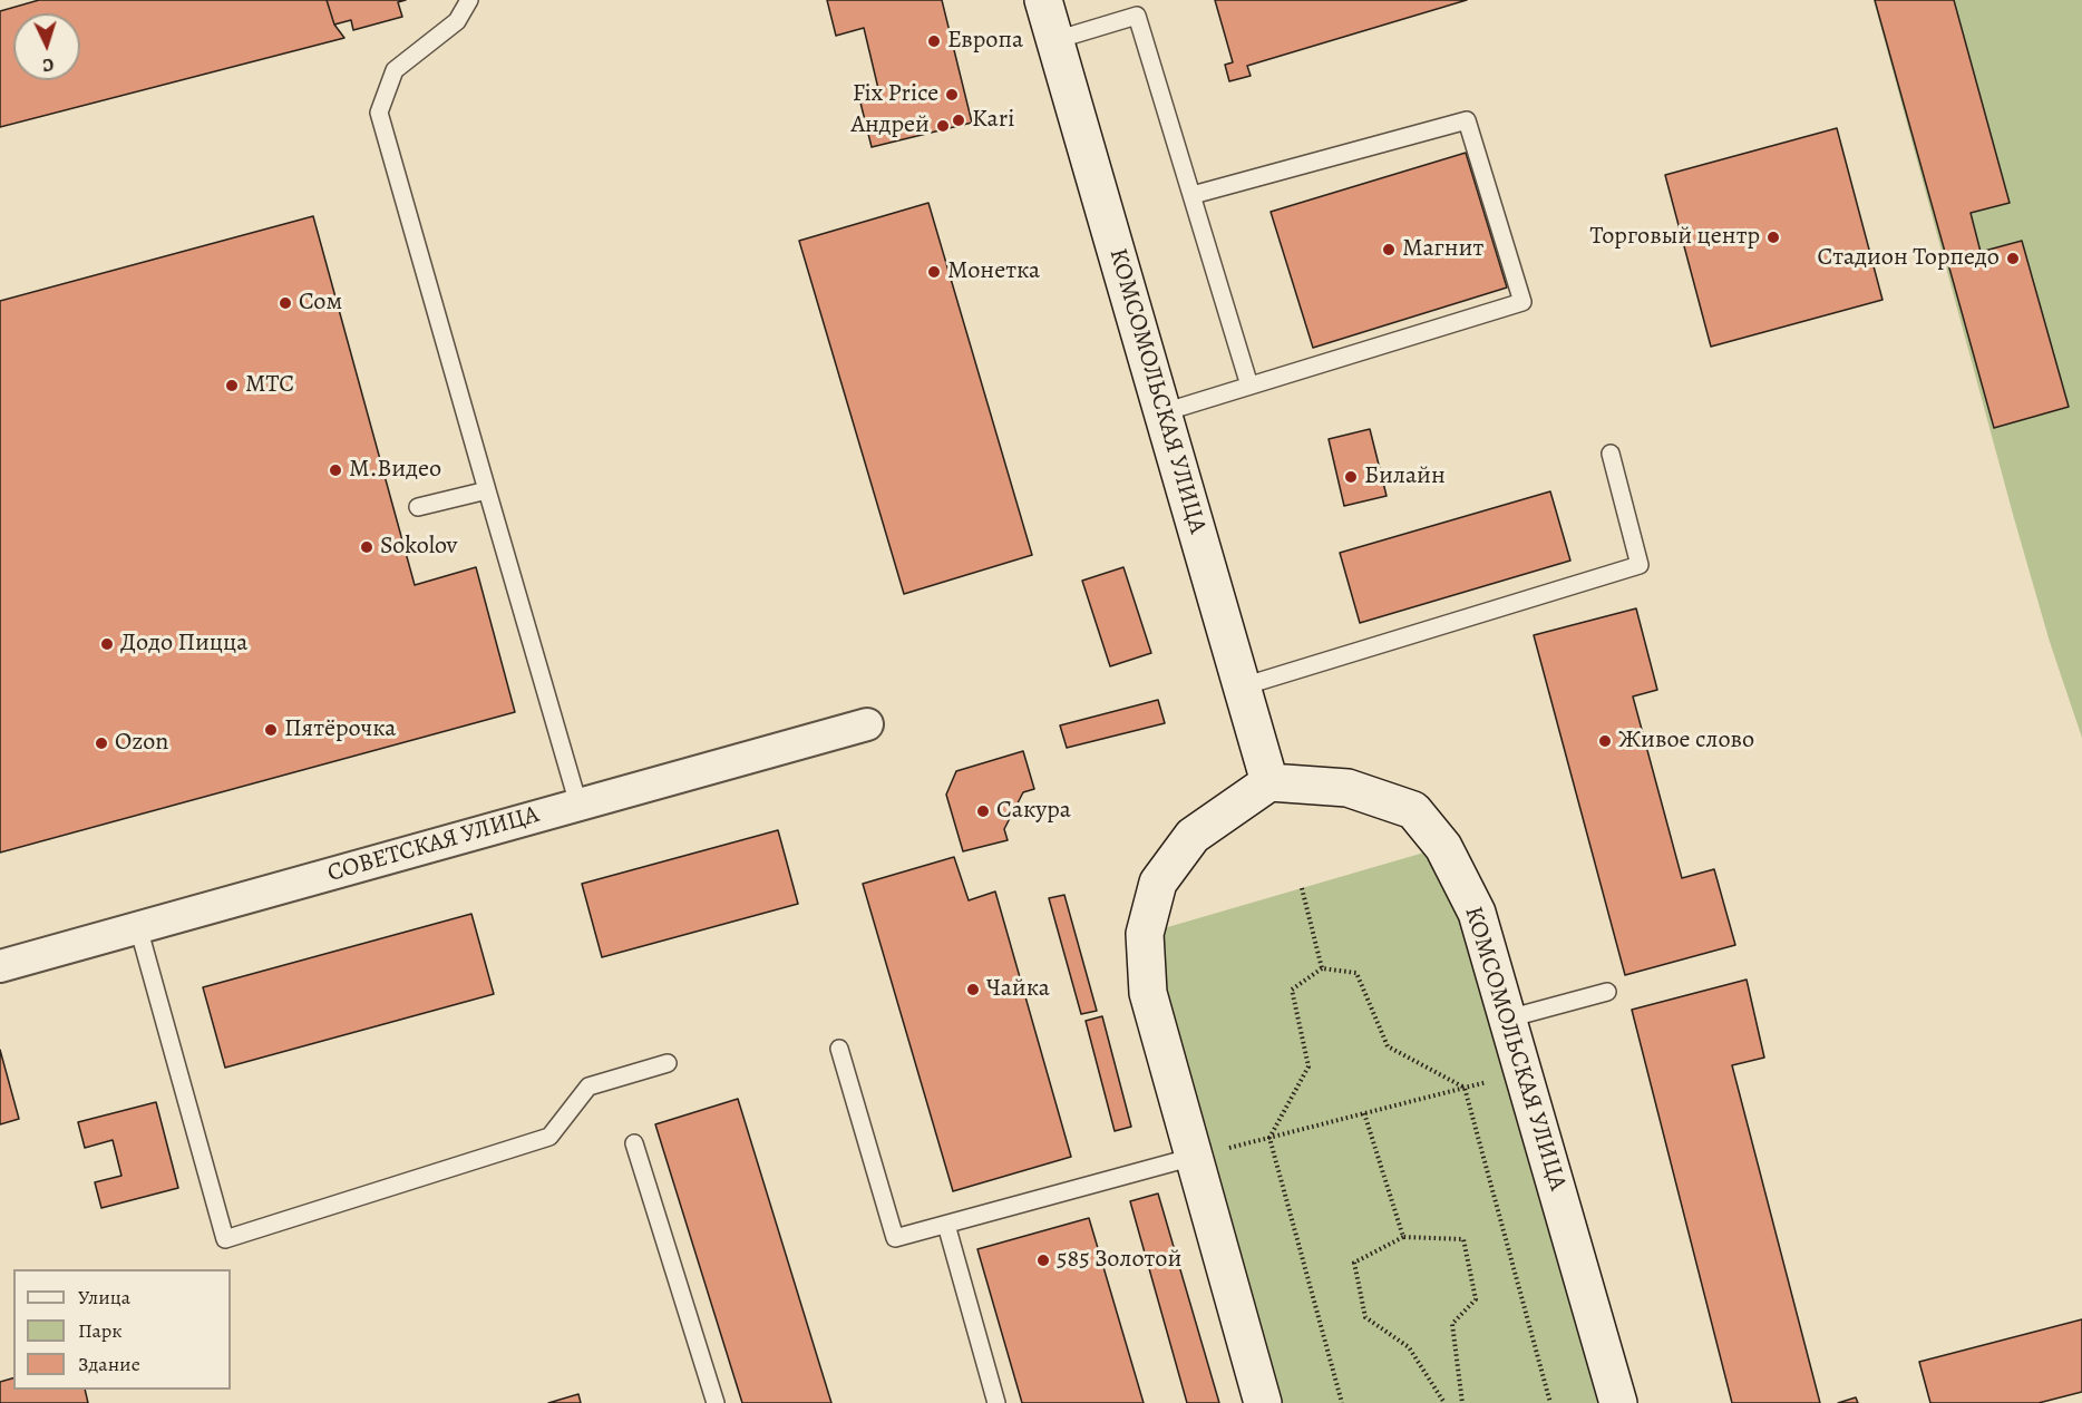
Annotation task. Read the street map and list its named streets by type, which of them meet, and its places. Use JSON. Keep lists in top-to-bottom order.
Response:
{
  "streets": {
    "main road": ["КОМСОМОЛЬСКАЯ УЛИЦА"],
    "street": ["СОВЕТСКАЯ УЛИЦА"]
  },
  "places": [
    "Европа",
    "Fix Price",
    "Kari",
    "Андрей",
    "Торговый центр",
    "Магнит",
    "Стадион Торпедо",
    "Монетка",
    "Сом",
    "МТС",
    "М.Видео",
    "Билайн",
    "Sokolov",
    "Додо Пицца",
    "Пятёрочка",
    "Живое слово",
    "Ozon",
    "Сакура",
    "Чайка",
    "585 Золотой"
  ],
  "legend": ["Улица", "Парк", "Здание"],
  "north": "bottom"
}
